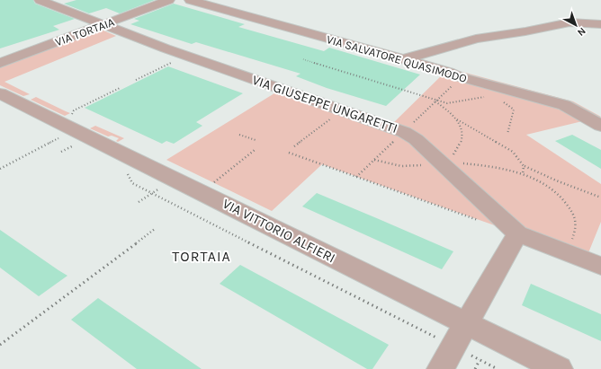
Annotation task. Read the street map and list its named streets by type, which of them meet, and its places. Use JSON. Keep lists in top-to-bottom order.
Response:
{
  "streets": {
    "street": [
      "VIA TORTAIA",
      "VIA SALVATORE QUASIMODO",
      "VIA GIUSEPPE UNGARETTI",
      "VIA VITTORIO ALFIERI"
    ]
  },
  "crossings": [
    ["VIA TORTAIA", "VIA GIUSEPPE UNGARETTI"]
  ],
  "districts": ["TORTAIA"],
  "north": "bottom right"
}
